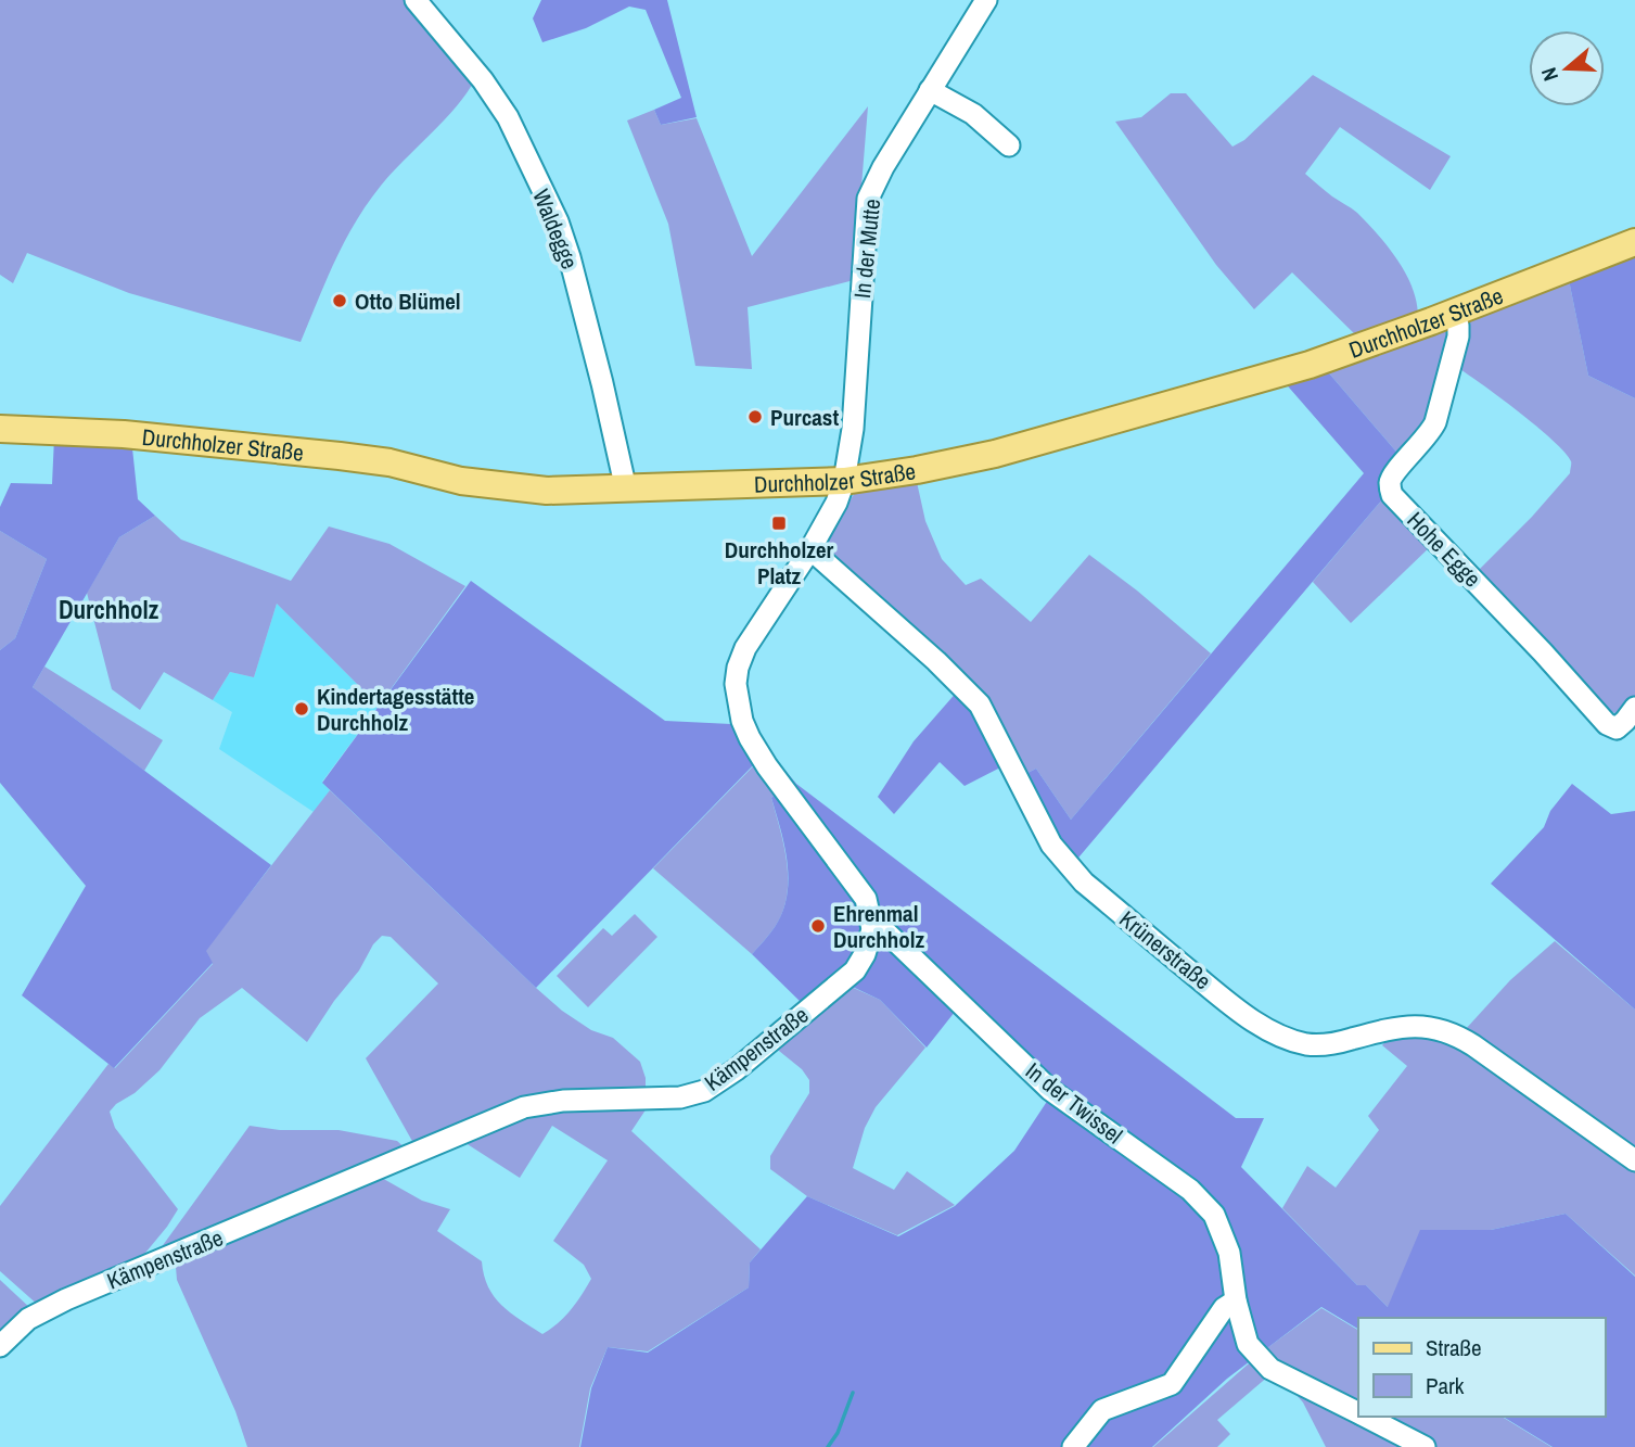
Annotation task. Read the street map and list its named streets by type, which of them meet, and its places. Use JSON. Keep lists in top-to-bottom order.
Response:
{
  "streets": {
    "main road": ["Durchholzer Straße"],
    "street": [
      "Waldegge",
      "In der Mutte",
      "Hohe Egge",
      "Krünerstraße",
      "Kämpenstraße",
      "In der Twissel"
    ]
  },
  "crossings": [
    ["Waldegge", "Durchholzer Straße"],
    ["In der Mutte", "Durchholzer Straße"],
    ["Durchholzer Straße", "Hohe Egge"],
    ["Kämpenstraße", "In der Twissel"]
  ],
  "districts": ["Durchholz"],
  "places": {
    "other": [
      "Otto Blümel",
      "Purcast",
      "Kindertagesstätte Durchholz",
      "Ehrenmal Durchholz"
    ],
    "transit": ["Durchholzer Platz"]
  },
  "legend": ["Straße", "Park"],
  "north": "left"
}
